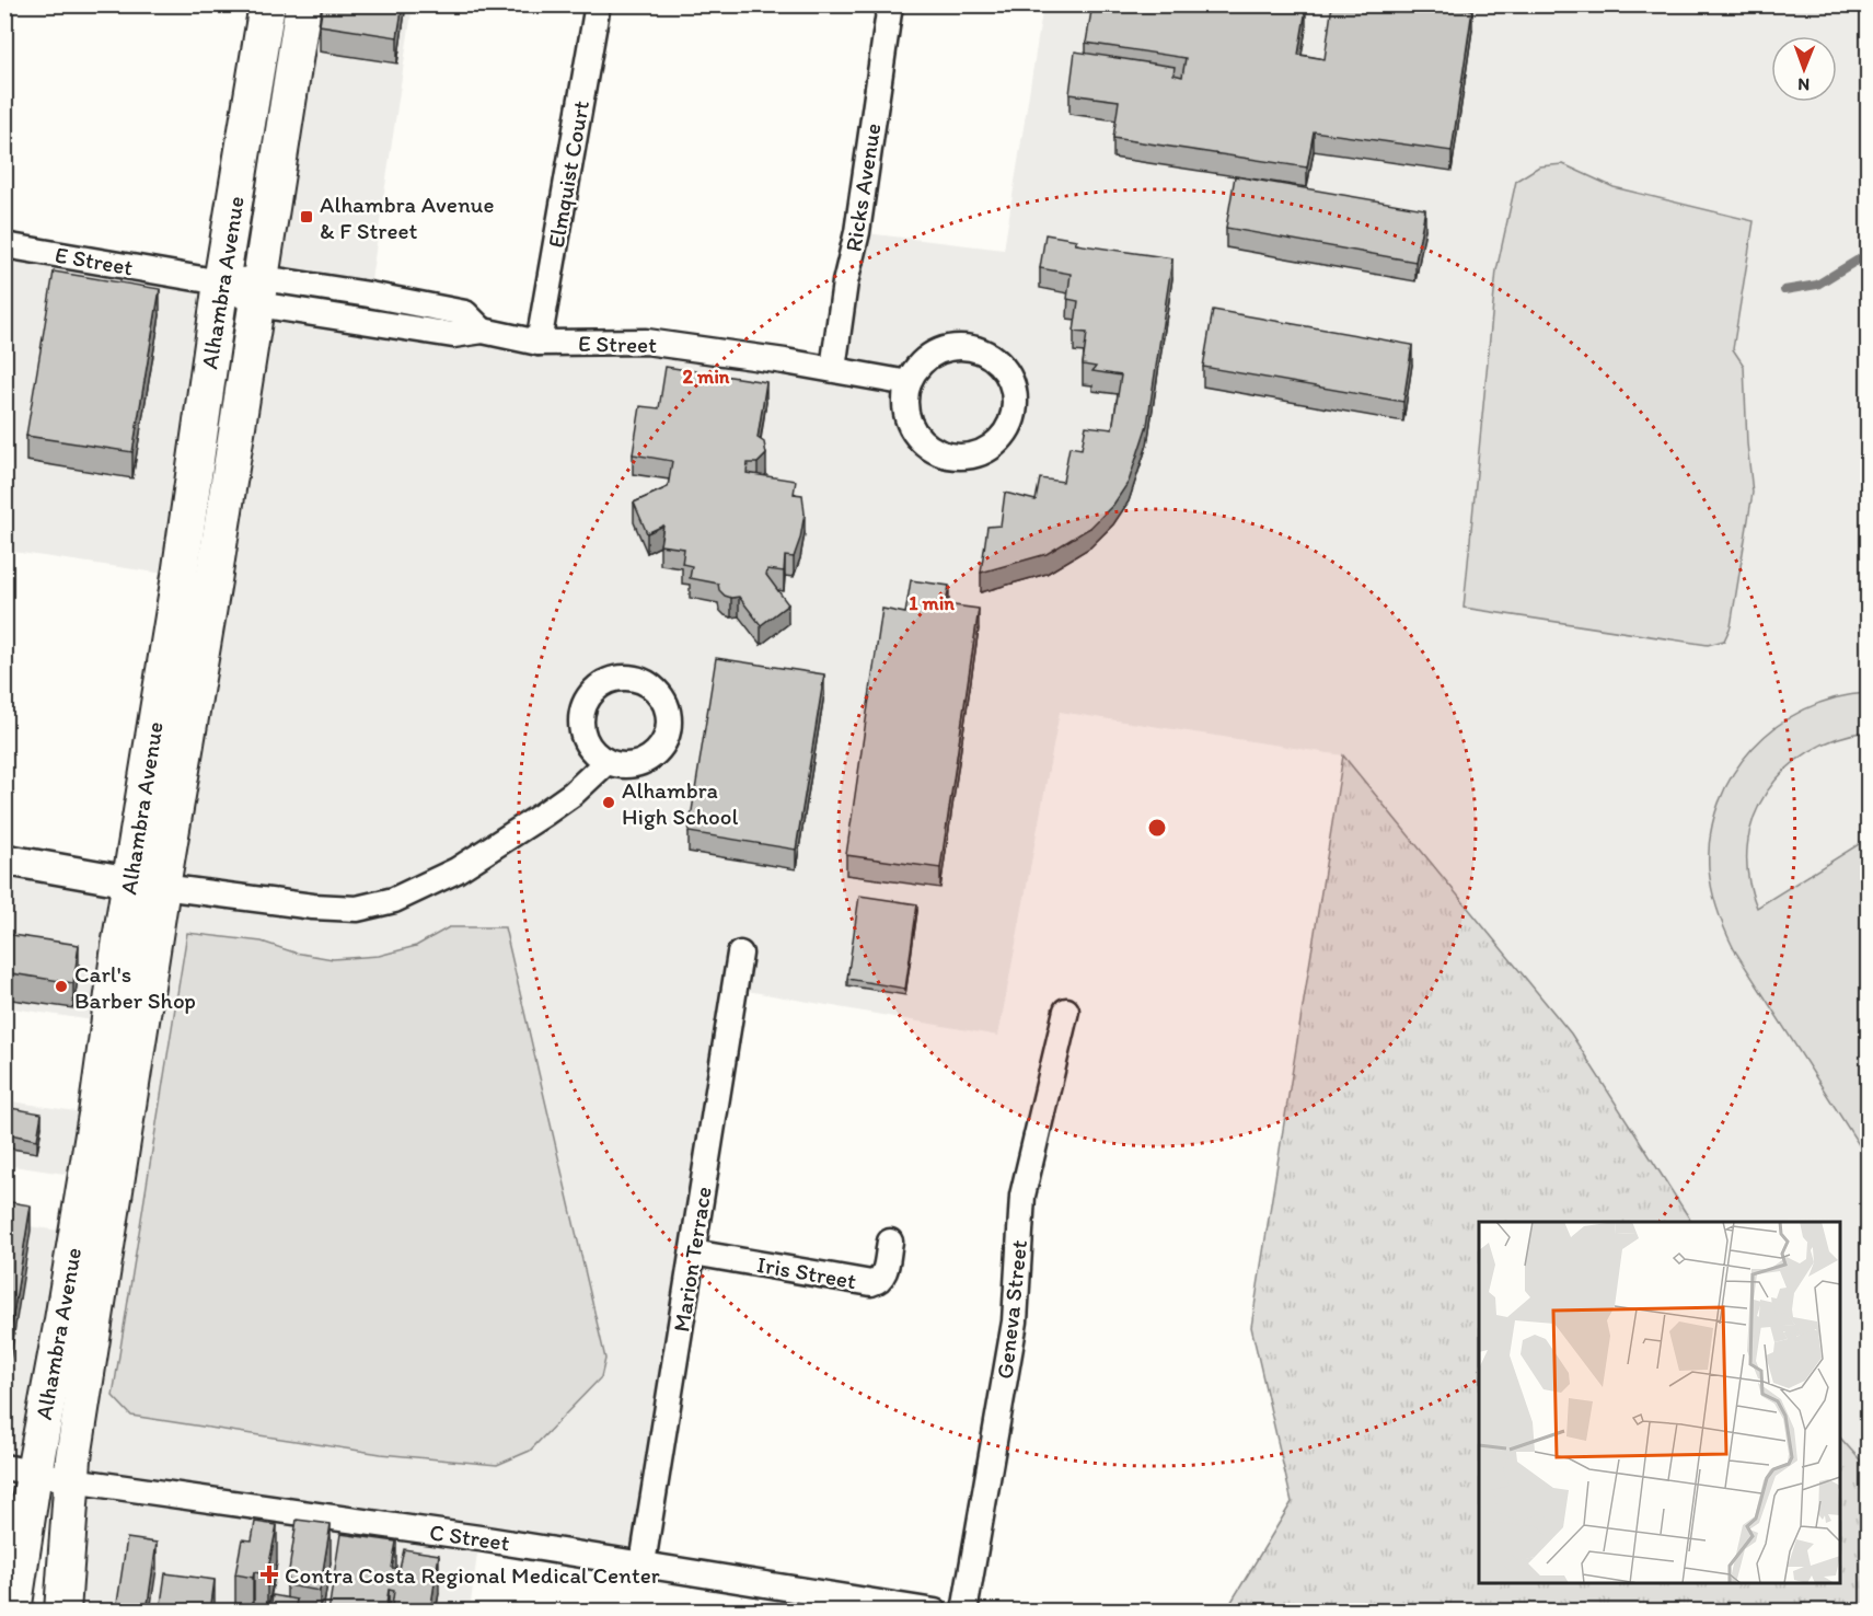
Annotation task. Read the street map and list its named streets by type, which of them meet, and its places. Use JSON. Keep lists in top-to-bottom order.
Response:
{
  "streets": {
    "main road": ["Alhambra Avenue"],
    "street": [
      "Elmquist Court",
      "Ricks Avenue",
      "E Street",
      "Marion Terrace",
      "Iris Street",
      "Geneva Street",
      "C Street"
    ]
  },
  "crossings": [
    ["Elmquist Court", "E Street"],
    ["Ricks Avenue", "E Street"],
    ["E Street", "Alhambra Avenue"],
    ["Alhambra Avenue", "C Street"],
    ["Marion Terrace", "Iris Street"],
    ["Marion Terrace", "C Street"]
  ],
  "places": {
    "transit": ["Alhambra Avenue & F Street"],
    "other": ["Alhambra High School", "Carl's Barber Shop"],
    "health": ["Contra Costa Regional Medical Center"]
  },
  "north": "bottom",
  "rings": ["2 min", "1 min"]
}
